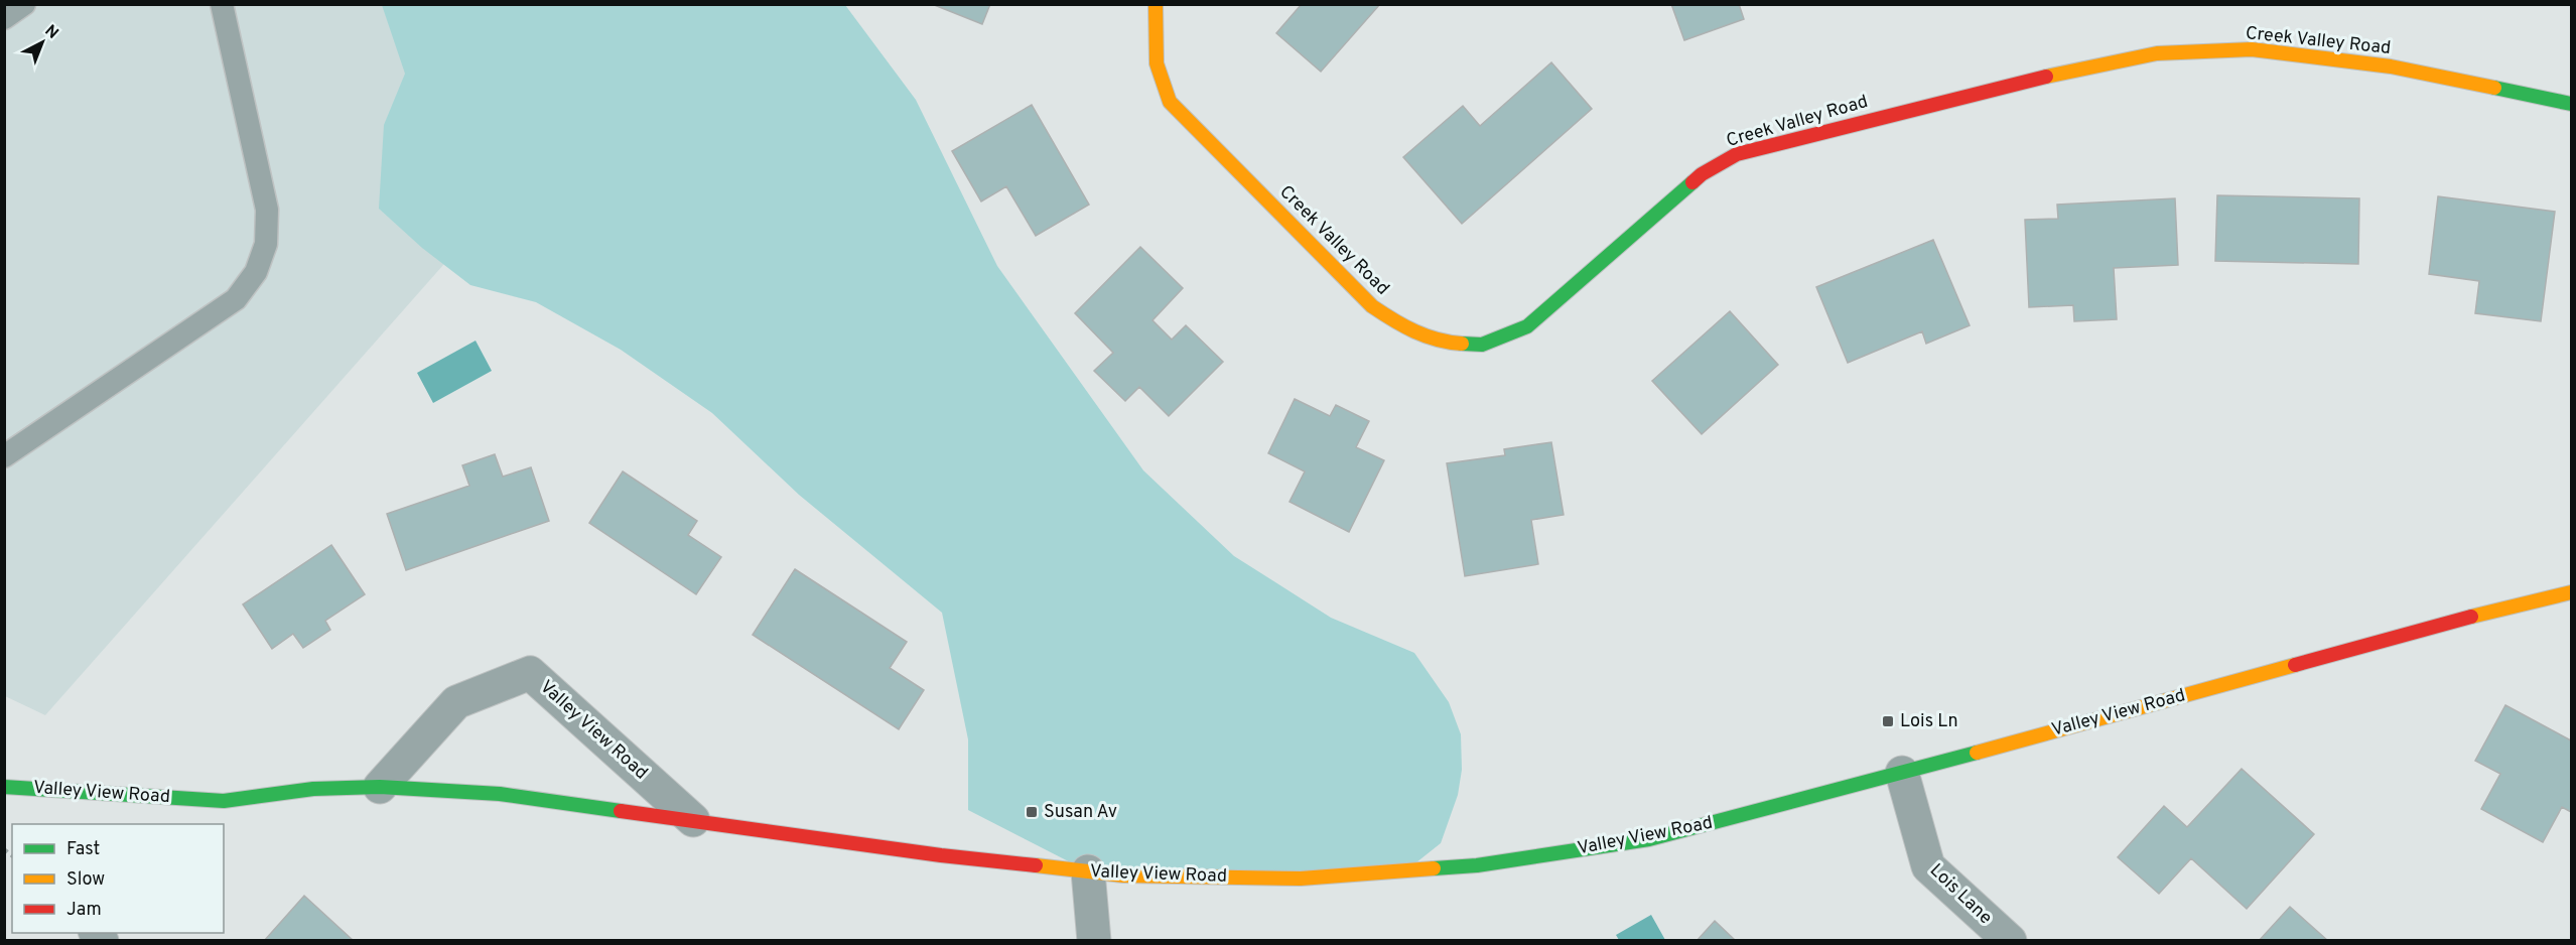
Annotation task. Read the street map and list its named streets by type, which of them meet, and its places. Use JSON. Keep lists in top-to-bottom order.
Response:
{
  "streets": {
    "street": ["Creek Valley Road", "Valley View Road", "Lois Lane"]
  },
  "crossings": [
    ["Valley View Road", "Lois Lane"]
  ],
  "places": {
    "transit": ["Lois Ln", "Susan Av"]
  },
  "legend": ["Fast", "Slow", "Jam"],
  "north": "top right"
}
